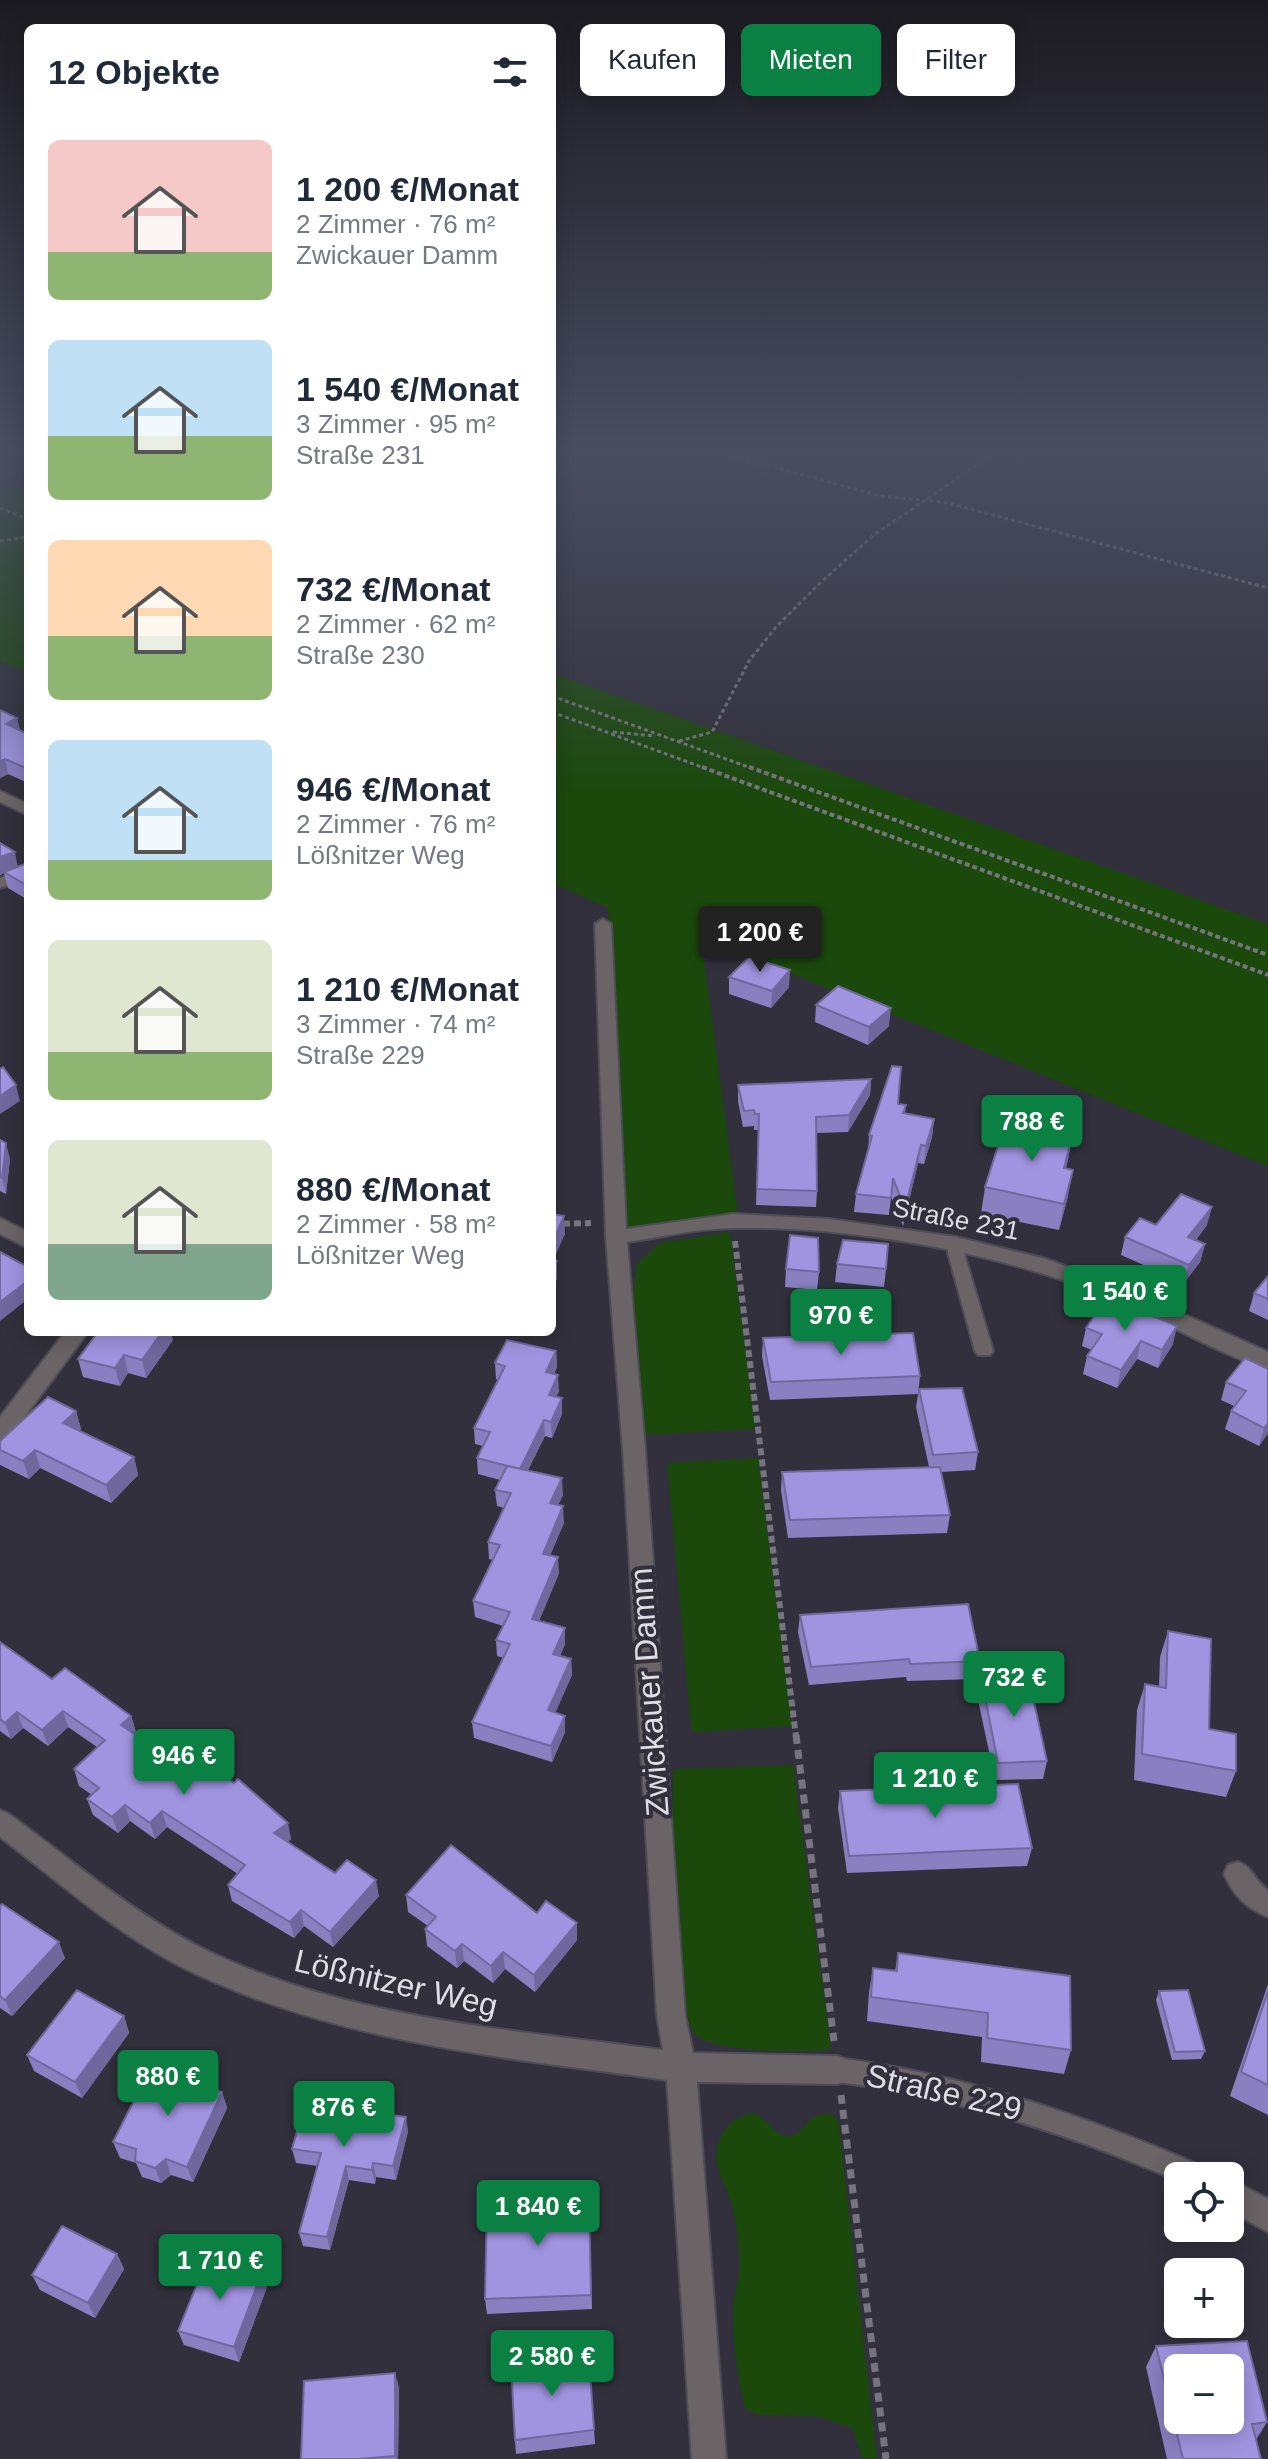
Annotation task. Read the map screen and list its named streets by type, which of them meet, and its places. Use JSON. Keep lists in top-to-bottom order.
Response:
{
  "streets": {
    "street": [
      "Straße 231",
      "Zwickauer Damm",
      "Lößnitzer Weg",
      "Straße 229"
    ]
  },
  "crossings": [
    ["Straße 231", "Zwickauer Damm"],
    ["Zwickauer Damm", "Lößnitzer Weg"],
    ["Zwickauer Damm", "Straße 229"],
    ["Lößnitzer Weg", "Straße 229"]
  ],
  "page": {
    "chip": ["Kaufen", "Mieten", "Filter"],
    "heading": "12 Objekte",
    "list": [
      {
        "name": "1 200 €/Monat",
        "note": "2 Zimmer · 76 m² · Zwickauer Damm"
      },
      {
        "name": "1 540 €/Monat",
        "note": "3 Zimmer · 95 m² · Straße 231"
      },
      {
        "name": "732 €/Monat",
        "note": "2 Zimmer · 62 m² · Straße 230"
      },
      {
        "name": "946 €/Monat",
        "note": "2 Zimmer · 76 m² · Lößnitzer Weg"
      },
      {
        "name": "1 210 €/Monat",
        "note": "3 Zimmer · 74 m² · Straße 229"
      },
      {
        "name": "880 €/Monat",
        "note": "2 Zimmer · 58 m² · Lößnitzer Weg"
      }
    ],
    "price": [
      "1 200 €",
      "788 €",
      "1 540 €",
      "970 €",
      "732 €",
      "946 €",
      "1 210 €",
      "880 €",
      "876 €",
      "1 840 €",
      "1 710 €",
      "2 580 €"
    ],
    "map_buttons": ["+", "−"]
  }
}
